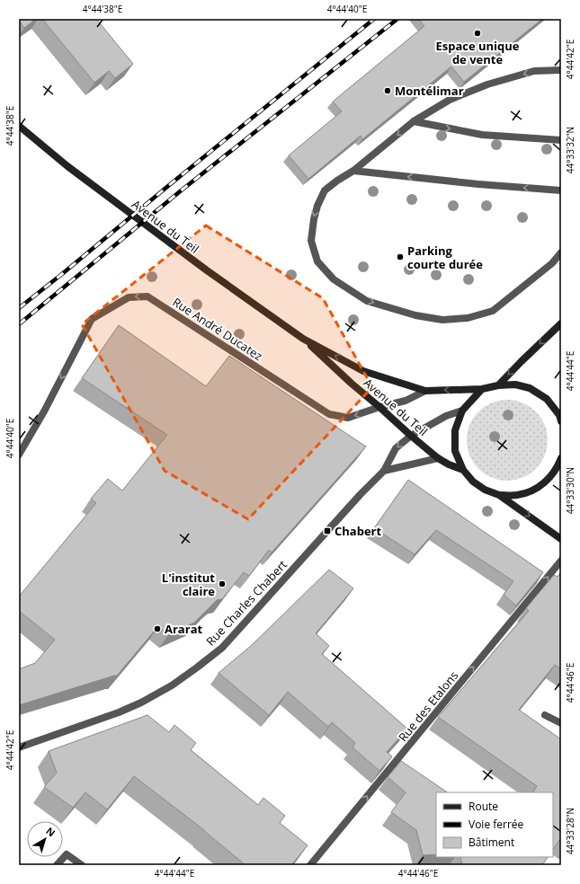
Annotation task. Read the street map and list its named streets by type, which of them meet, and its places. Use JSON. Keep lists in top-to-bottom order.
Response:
{
  "streets": {
    "main road": ["Avenue du Teil"],
    "street": ["Rue André Ducatez", "Rue Charles Chabert", "Rue des Etalons"]
  },
  "crossings": [
    ["Avenue du Teil", "Rue André Ducatez"],
    ["Avenue du Teil", "Rue Charles Chabert"]
  ],
  "one_way": ["Rue des Etalons"],
  "places": {
    "other": [
      "Espace unique de vente",
      "Montélimar",
      "Parking courte durée",
      "L'institut claire",
      "Ararat"
    ],
    "transit": ["Chabert"]
  },
  "legend": ["Route", "Voie ferrée", "Bâtiment"],
  "north": "top right",
  "coordinates": [
    "4°44'38\"E",
    "4°44'40\"E",
    "4°44'42\"E",
    "44°33'32\"N",
    "4°44'44\"E",
    "44°33'30\"N",
    "4°44'46\"E",
    "44°33'28\"N"
  ]
}
